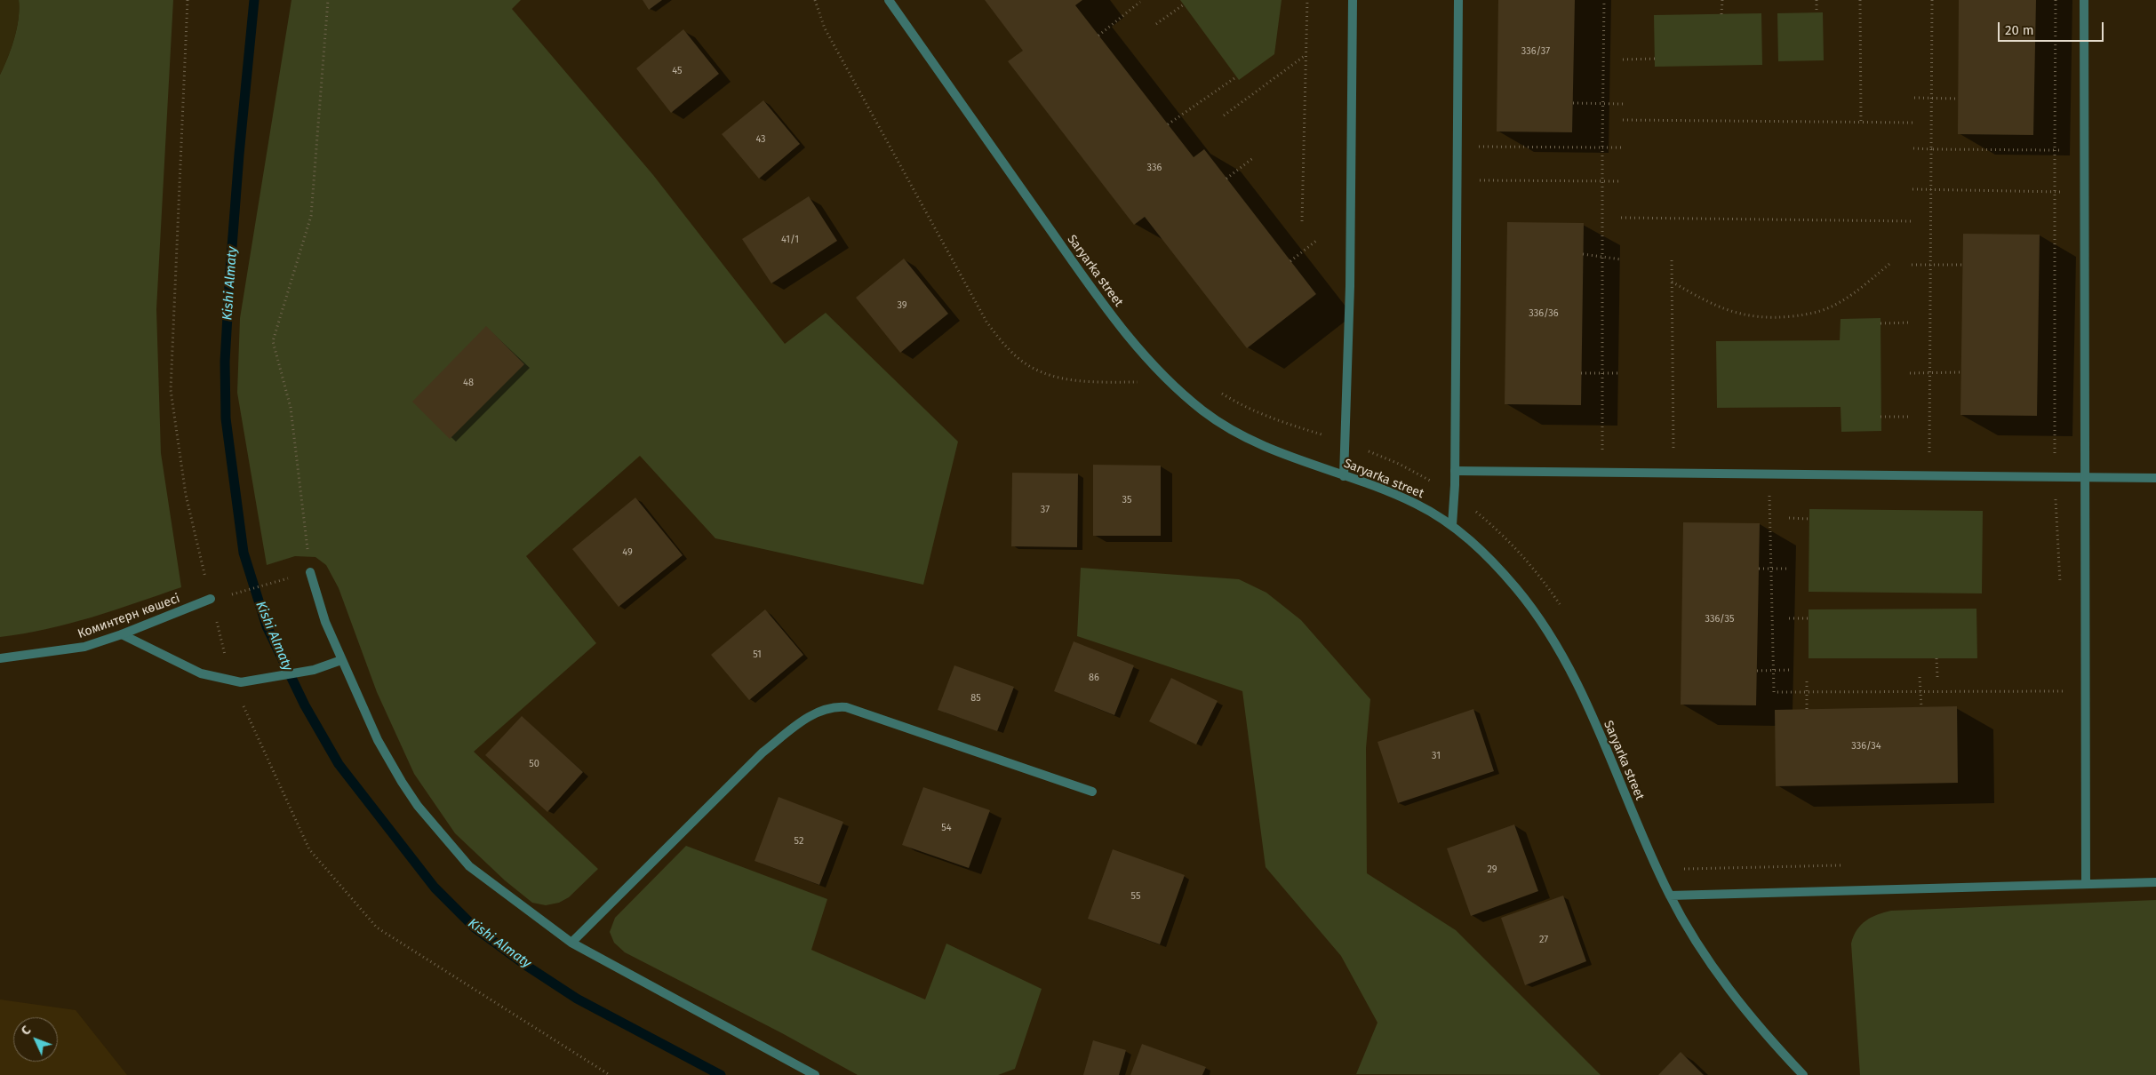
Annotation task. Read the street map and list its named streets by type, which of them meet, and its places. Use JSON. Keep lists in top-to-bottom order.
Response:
{
  "streets": {
    "street": ["Saryarka street", "Коминтерн көшесі"]
  },
  "water": ["Kіshі Almaty"],
  "house_numbers": [
    "336/37",
    "45",
    "43",
    "336",
    "41/1",
    "39",
    "336/36",
    "48",
    "35",
    "37",
    "49",
    "336/35",
    "51",
    "86",
    "85",
    "336/34",
    "31",
    "50",
    "54",
    "52",
    "29",
    "55",
    "27"
  ],
  "scale_bar": "20 m",
  "north": "top left"
}
